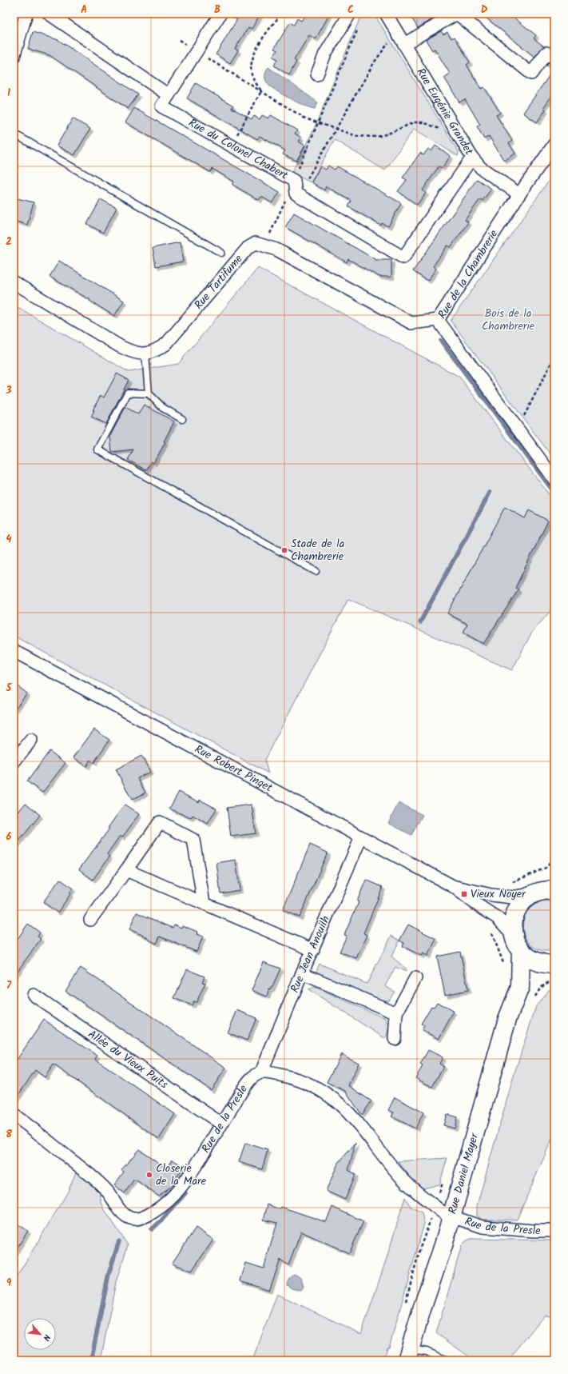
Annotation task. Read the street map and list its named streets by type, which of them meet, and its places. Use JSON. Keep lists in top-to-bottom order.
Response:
{
  "streets": {
    "main road": ["Rue Daniel Mayer"],
    "street": [
      "Rue Eugénie Grandet",
      "Rue du Colonel Chabert",
      "Rue de la Chambrerie",
      "Rue Tartifume",
      "Rue Robert Pinget",
      "Rue Jean Anouilh",
      "Allée du Vieux Puits",
      "Rue de la Presle"
    ]
  },
  "crossings": [
    ["Rue Eugénie Grandet", "Rue du Colonel Chabert"],
    ["Rue Eugénie Grandet", "Rue de la Chambrerie"],
    ["Rue de la Chambrerie", "Rue Tartifume"],
    ["Rue Robert Pinget", "Rue Jean Anouilh"],
    ["Rue Robert Pinget", "Rue Daniel Mayer"],
    ["Rue Jean Anouilh", "Rue de la Presle"],
    ["Allée du Vieux Puits", "Rue de la Presle"],
    ["Rue de la Presle", "Rue Daniel Mayer"]
  ],
  "parks": ["Bois de la Chambrerie"],
  "places": {
    "other": ["Stade de la Chambrerie", "Closerie de la Mare"],
    "transit": ["Vieux Noyer"]
  },
  "north": "bottom right",
  "grid": {
    "columns": [
      "A",
      "B",
      "C",
      "D"
    ],
    "rows": [
      "1",
      "2",
      "3",
      "4",
      "5",
      "6",
      "7",
      "8",
      "9"
    ]
  }
}
